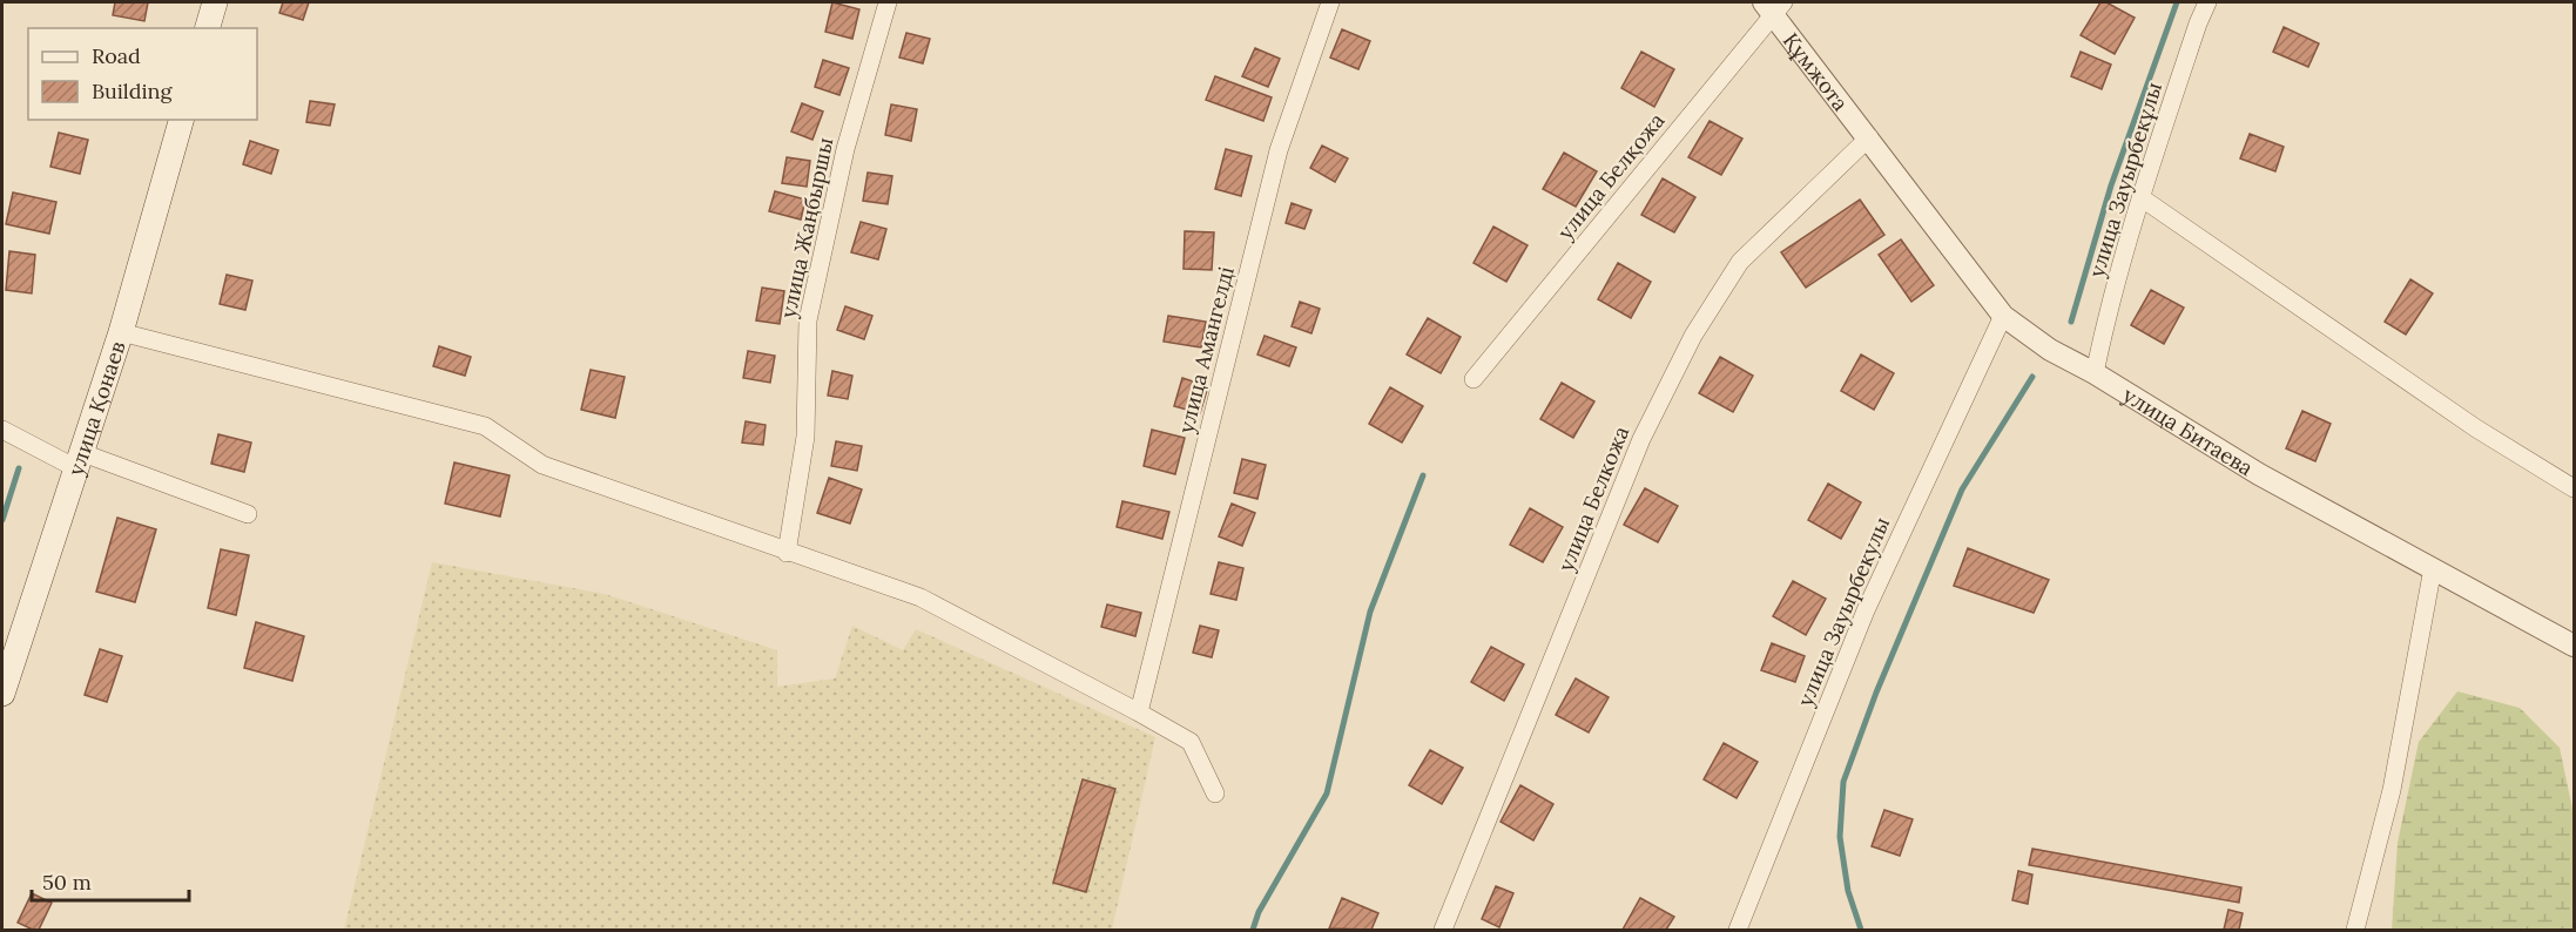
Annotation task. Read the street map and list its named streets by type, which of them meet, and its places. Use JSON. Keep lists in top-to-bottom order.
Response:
{
  "streets": {
    "main road": ["улица Қонаев"],
    "street": [
      "Құмжота",
      "улица Белқожа",
      "улица Зауырбекұлы",
      "улица Жаңбыршы",
      "улица Амангелді",
      "улица Битаева",
      "улица Белкожа",
      "улица Зауырбекулы"
    ]
  },
  "crossings": [
    ["Құмжота", "улица Белқожа"],
    ["Құмжота", "улица Битаева"],
    ["Құмжота", "улица Белкожа"],
    ["улица Зауырбекұлы", "улица Битаева"],
    ["улица Битаева", "улица Белкожа"],
    ["улица Битаева", "улица Зауырбекулы"]
  ],
  "legend": ["Road", "Building"],
  "scale_bar": "50 m"
}
